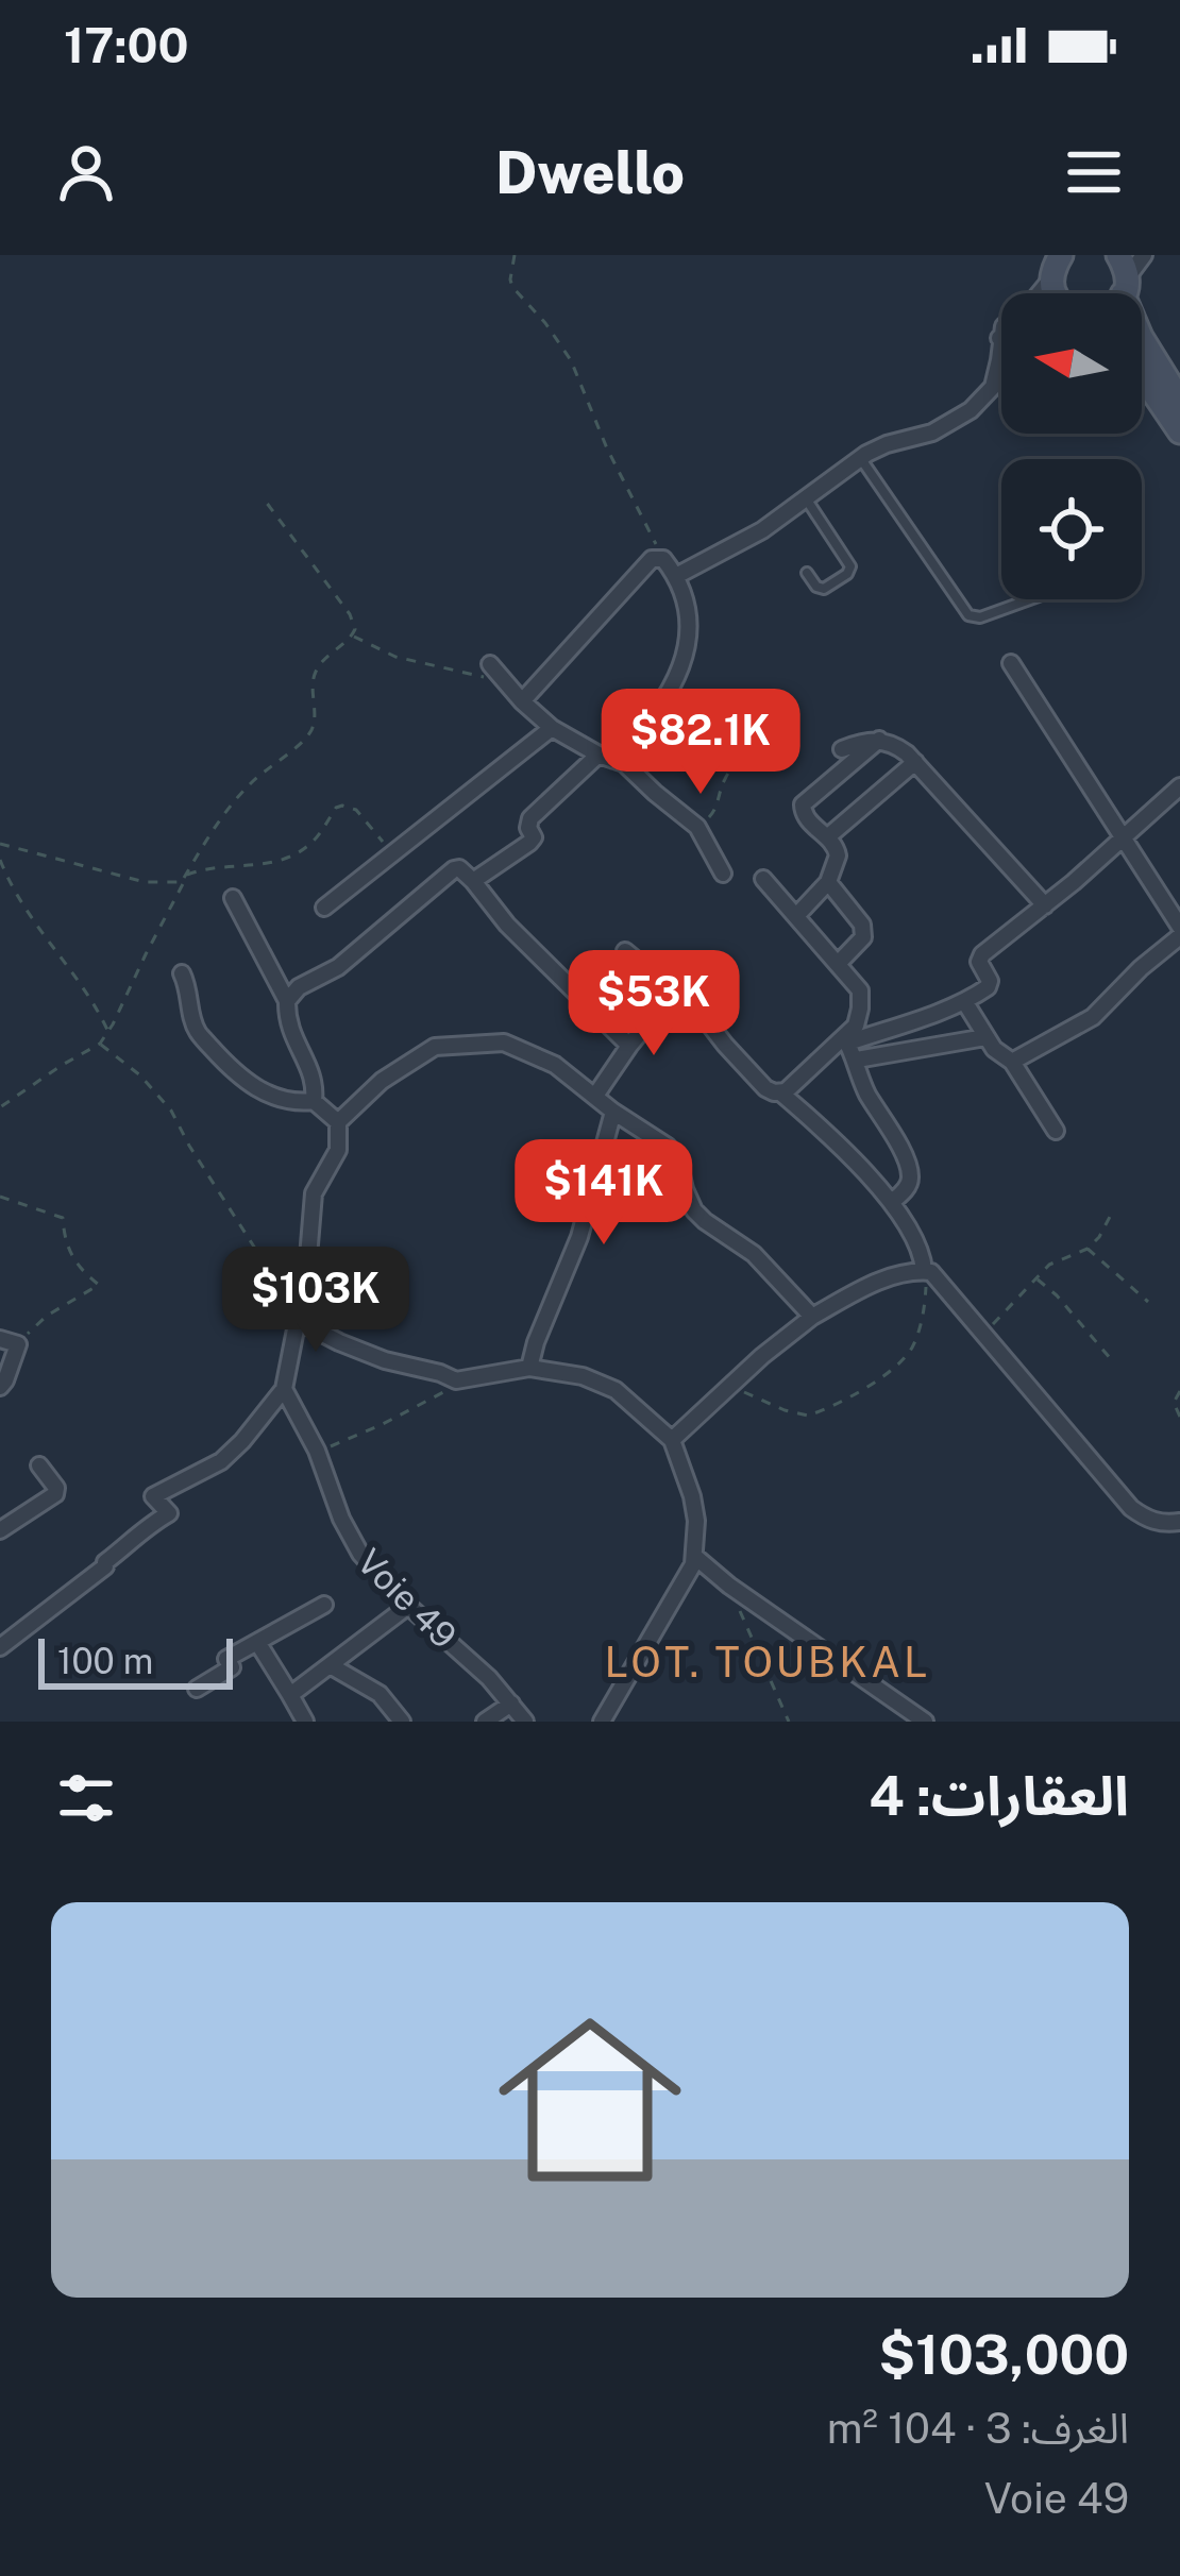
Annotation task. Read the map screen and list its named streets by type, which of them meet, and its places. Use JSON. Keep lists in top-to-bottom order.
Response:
{
  "streets": {
    "street": ["Voie 49"]
  },
  "districts": ["LOT. TOUBKAL"],
  "scale_bar": "100 m",
  "north": "left",
  "page": {
    "status": "17:00",
    "header": "Dwello",
    "price": [
      "$82.1K",
      "$53K",
      "$141K",
      "$103K"
    ],
    "scale": "100 m",
    "heading": "العقارات: 4",
    "list": [
      {
        "name": "$103,000",
        "note": "الغرف: 3 · 104 m² · Voie 49"
      }
    ]
  }
}
